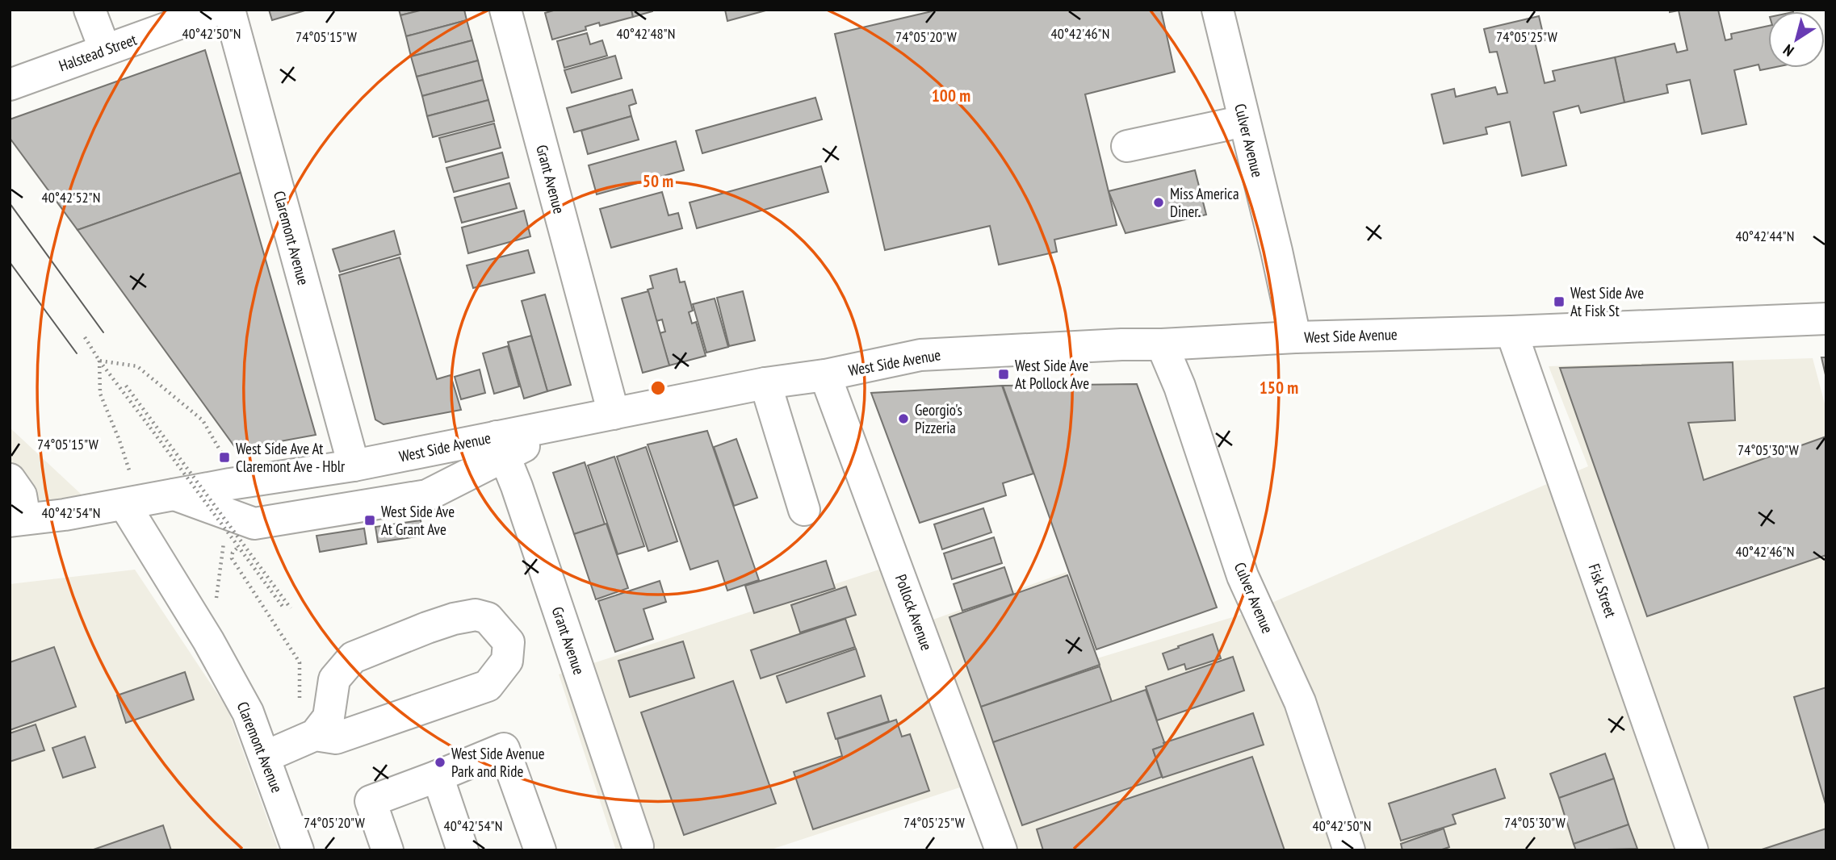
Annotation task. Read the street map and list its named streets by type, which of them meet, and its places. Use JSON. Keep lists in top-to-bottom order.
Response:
{
  "streets": {
    "street": [
      "Halstead Street",
      "Culver Avenue",
      "Grant Avenue",
      "Claremont Avenue",
      "West Side Avenue",
      "Fisk Street",
      "Pollock Avenue"
    ]
  },
  "crossings": [
    ["Culver Avenue", "West Side Avenue"],
    ["Grant Avenue", "West Side Avenue"],
    ["Claremont Avenue", "West Side Avenue"],
    ["West Side Avenue", "Fisk Street"],
    ["West Side Avenue", "Pollock Avenue"]
  ],
  "places": {
    "other": ["Miss America Diner.", "Georgio's Pizzeria", "West Side Avenue Park and Ride"],
    "transit": [
      "West Side Ave At Fisk St",
      "West Side Ave At Pollock Ave",
      "West Side Ave At Claremont Ave - Hblr",
      "West Side Ave At Grant Ave"
    ]
  },
  "north": "bottom left",
  "coordinates": [
    "40°42'50\"N",
    "40°42'48\"N",
    "40°42'46\"N",
    "74°05'15\"W",
    "74°05'20\"W",
    "74°05'25\"W",
    "40°42'52\"N",
    "40°42'44\"N",
    "74°05'30\"W",
    "40°42'54\"N"
  ],
  "rings": ["100 m", "50 m", "150 m"]
}
